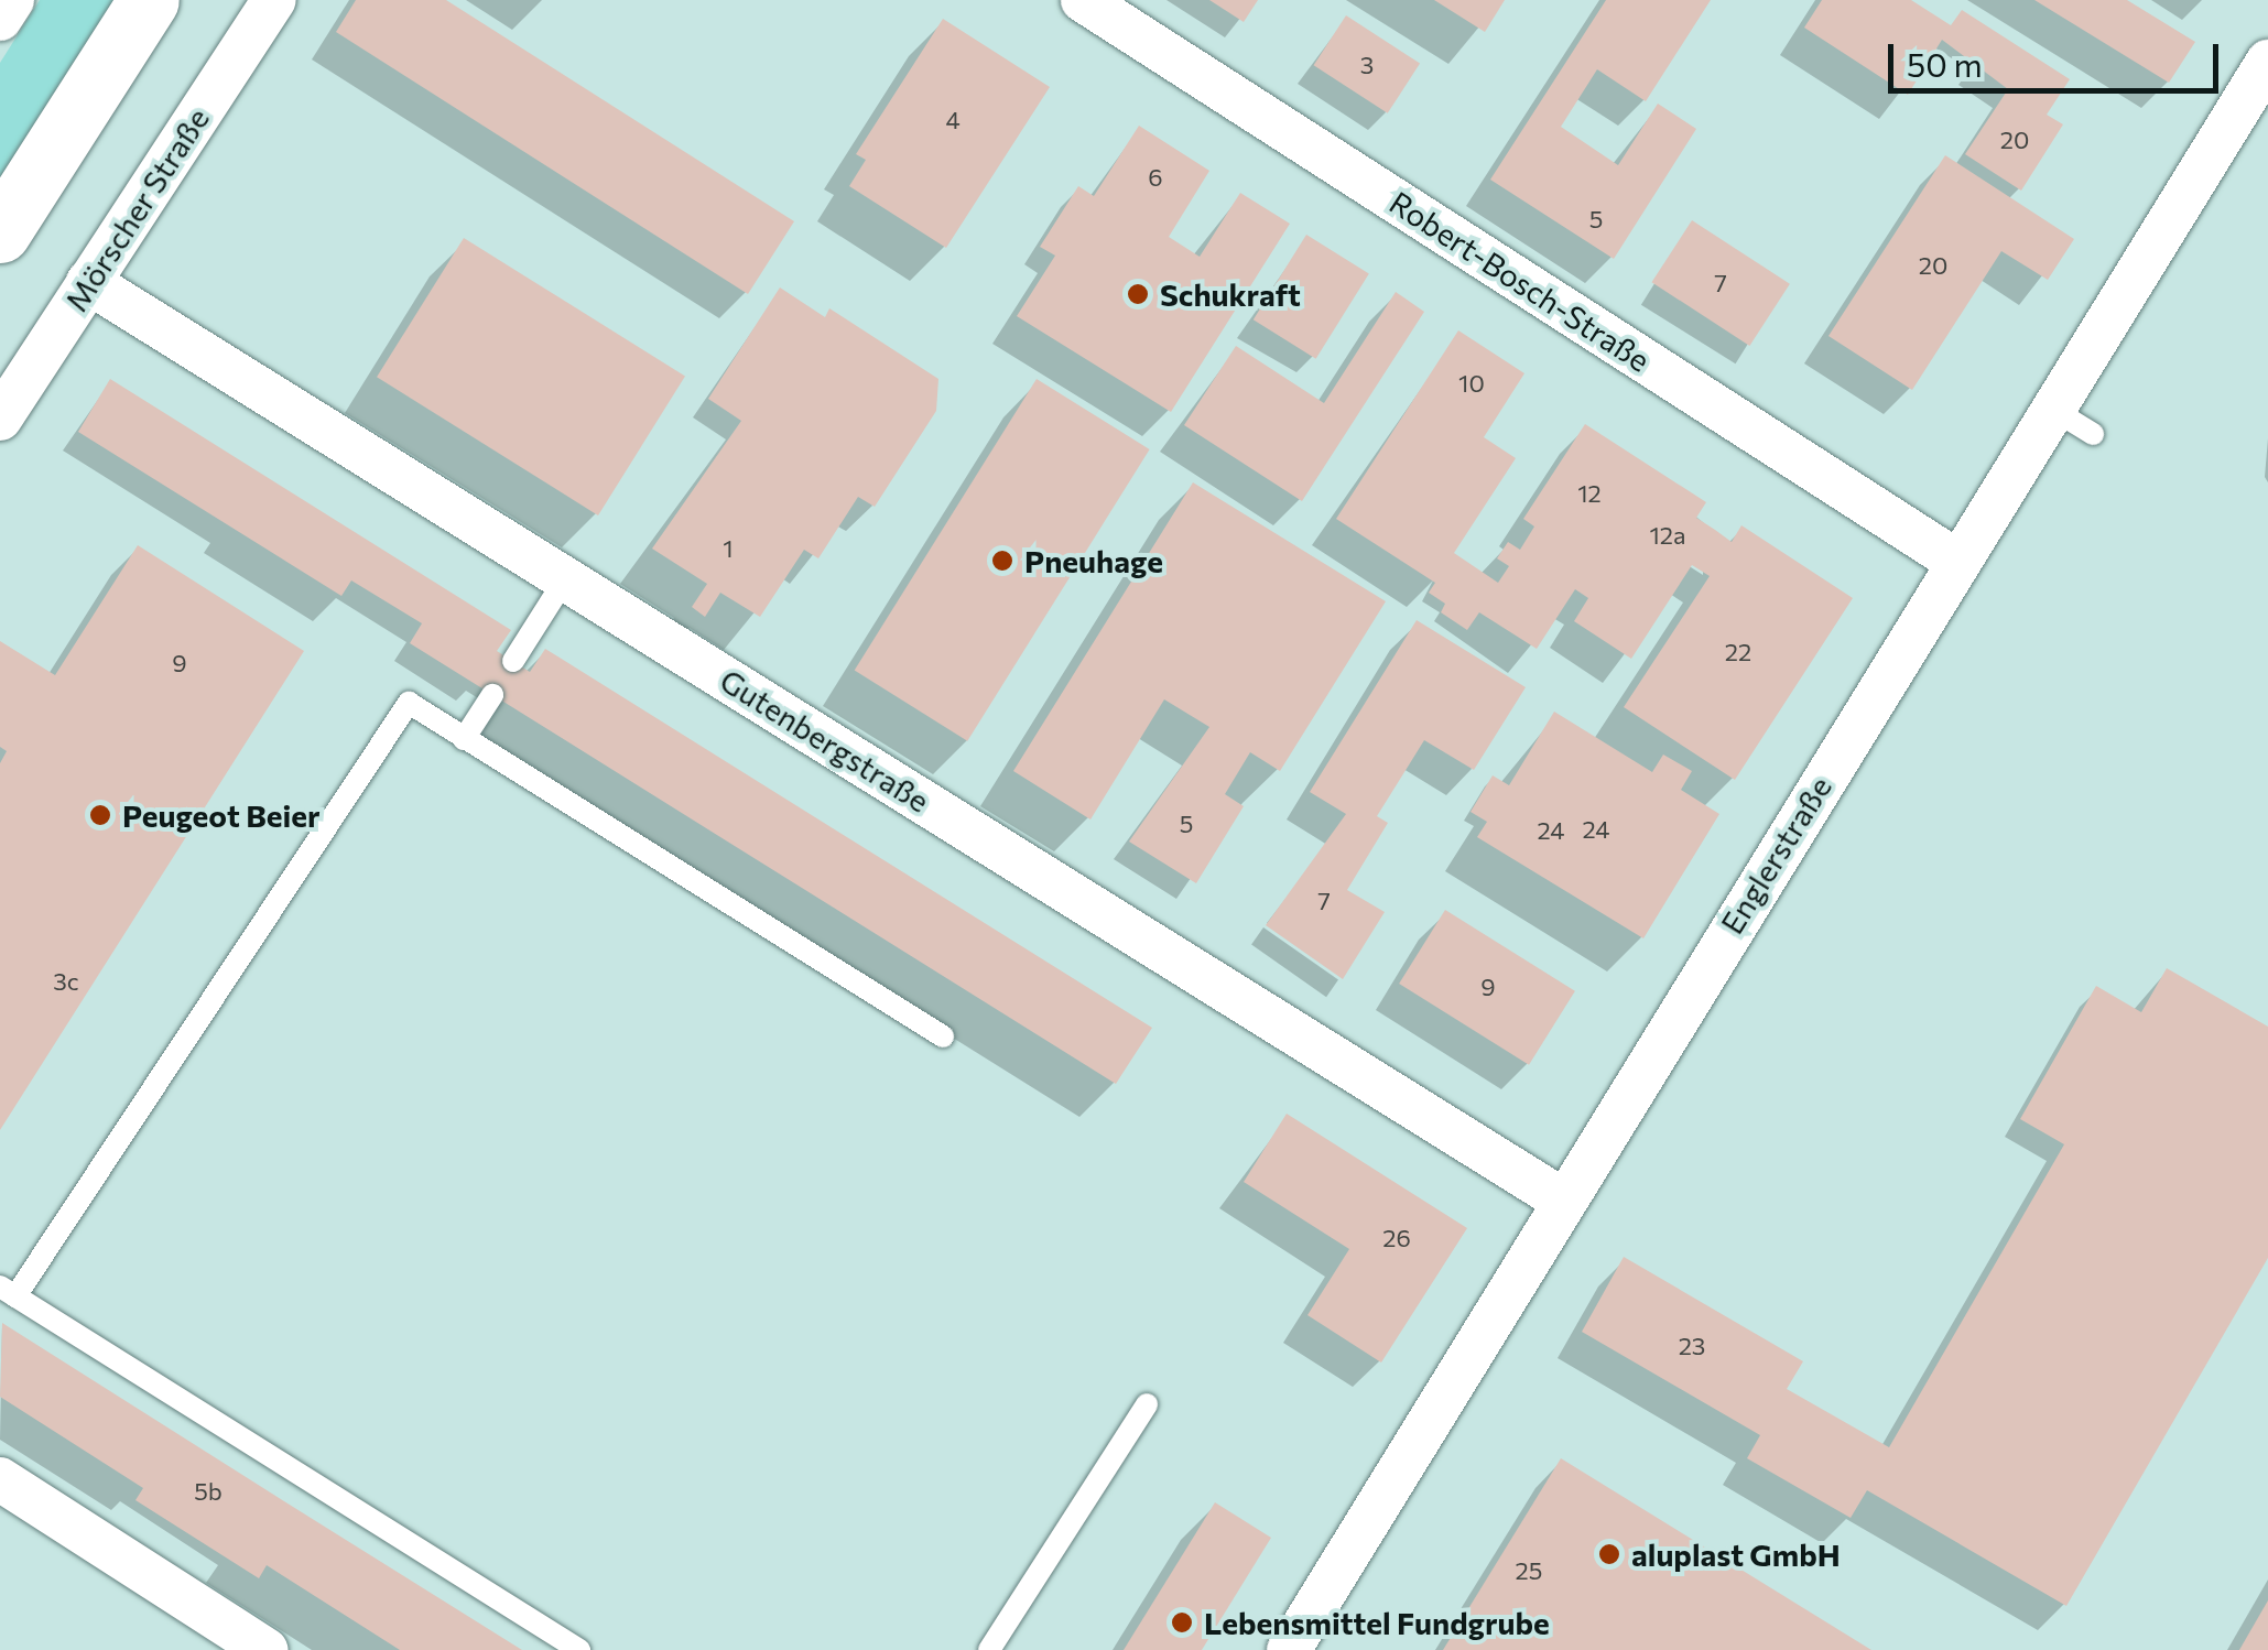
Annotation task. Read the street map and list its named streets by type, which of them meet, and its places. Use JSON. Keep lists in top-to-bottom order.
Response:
{
  "streets": {
    "street": [
      "Mörscher Straße",
      "Robert-Bosch-Straße",
      "Gutenbergstraße",
      "Englerstraße"
    ]
  },
  "crossings": [
    ["Mörscher Straße", "Gutenbergstraße"],
    ["Robert-Bosch-Straße", "Englerstraße"],
    ["Gutenbergstraße", "Englerstraße"]
  ],
  "places": [
    "Schukraft",
    "Pneuhage",
    "Peugeot Beier",
    "aluplast GmbH",
    "Lebensmittel Fundgrube"
  ],
  "house_numbers": [
    "3",
    "4",
    "20",
    "6",
    "5",
    "20",
    "7",
    "10",
    "12",
    "12a",
    "1",
    "22",
    "9",
    "5",
    "24",
    "24",
    "7",
    "3c",
    "9",
    "26",
    "23",
    "5b",
    "25"
  ],
  "scale_bar": "50 m"
}
